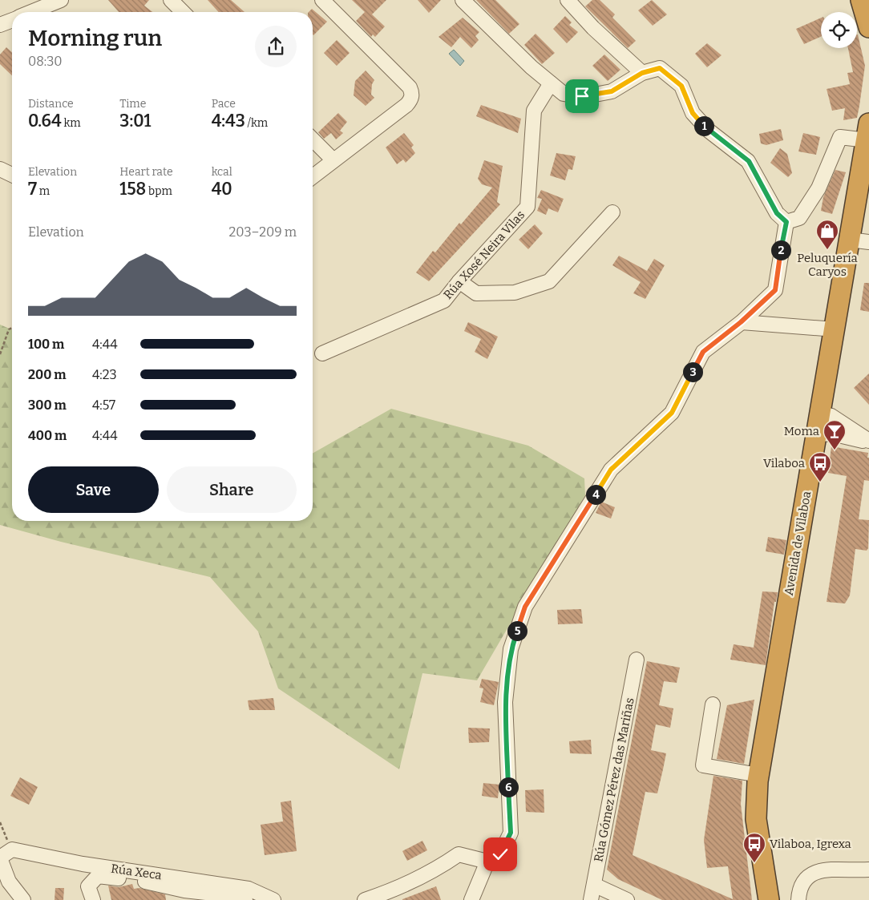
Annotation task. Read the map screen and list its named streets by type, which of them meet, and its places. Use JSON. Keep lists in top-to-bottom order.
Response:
{
  "streets": {
    "highway": ["Avenida de Vilaboa"],
    "street": ["Rúa Xosé Neira Vilas", "Rúa Gómez Pérez das Mariñas", "Rúa Xeca"]
  },
  "places": {
    "shop": ["Peluquería Caryos"],
    "bar": ["Moma"],
    "bus stop": ["Vilaboa", "Vilaboa, Igrexa"]
  },
  "page": {
    "heading": ["Morning run", "08:30"],
    "stats": [
      ["Distance", "0.64 km"],
      ["Time", "3:01"],
      ["Pace", "4:43 /km"],
      ["Elevation", "7 m"],
      ["Heart rate", "158 bpm"],
      ["kcal", "40"]
    ],
    "pins": [
      "1",
      "2",
      "3",
      "4",
      "5",
      "6"
    ],
    "chart": ["Elevation", "203–209 m"],
    "list": [
      {
        "name": "100 m",
        "note": "4:44"
      },
      {
        "name": "200 m",
        "note": "4:23"
      },
      {
        "name": "300 m",
        "note": "4:57"
      },
      {
        "name": "400 m",
        "note": "4:44"
      }
    ],
    "buttons": ["Save", "Share"]
  }
}
